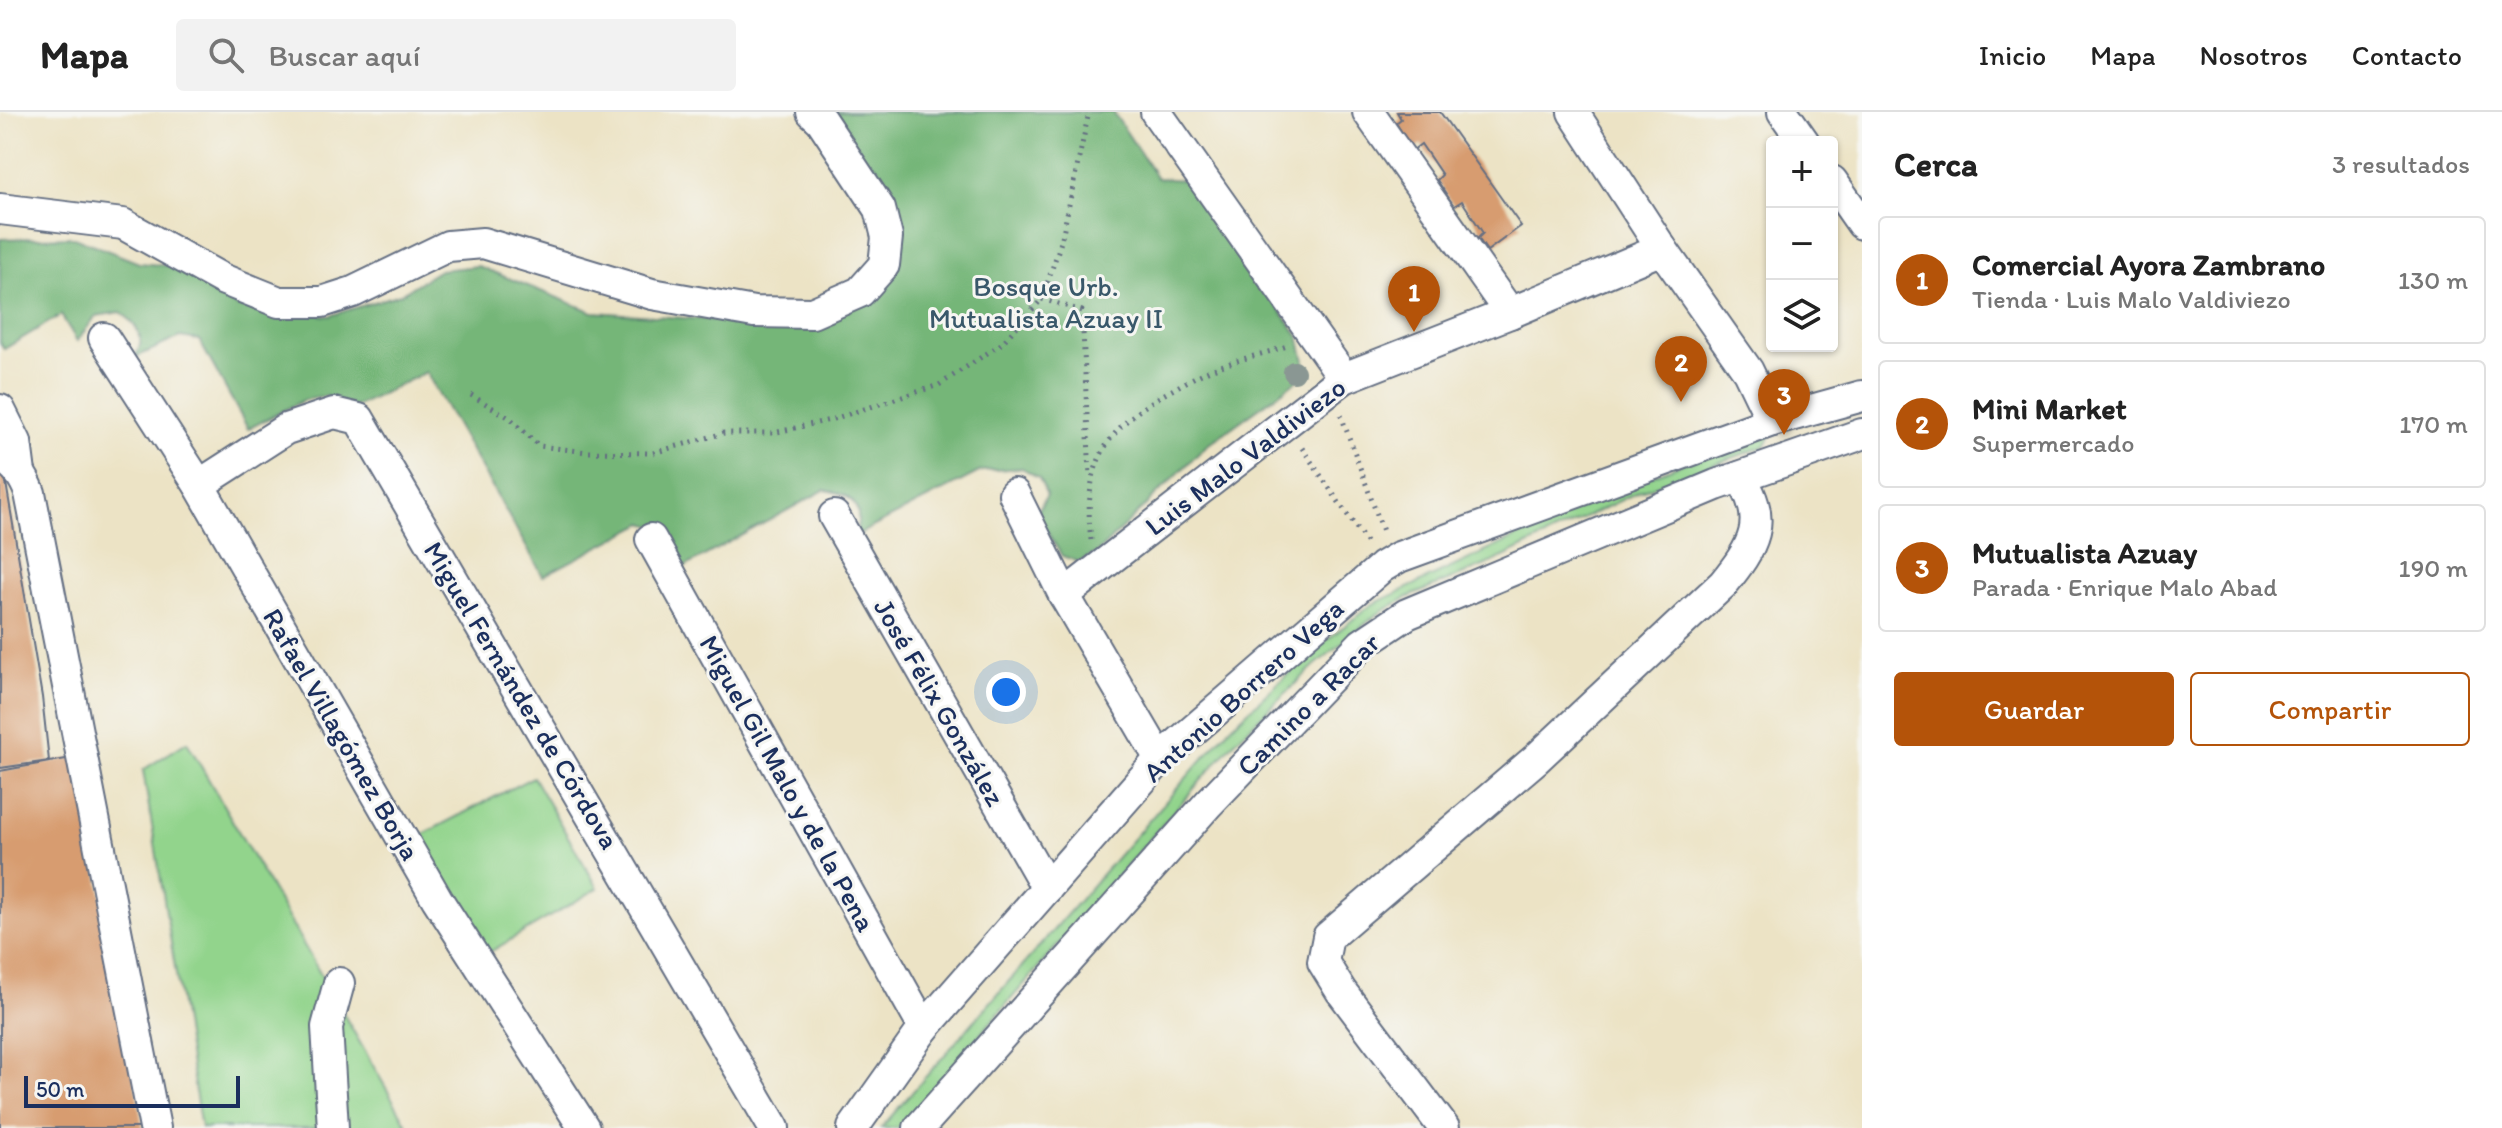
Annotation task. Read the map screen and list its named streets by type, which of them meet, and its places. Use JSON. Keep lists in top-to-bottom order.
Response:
{
  "streets": {
    "street": [
      "Luis Malo Valdiviezo",
      "Antonio Borrero Vega",
      "Miguel Fernández de Córdova",
      "José Félix González",
      "Camino a Racar",
      "Rafael Villagómez Borja",
      "Miguel Gil Malo y de la Pena"
    ]
  },
  "crossings": [
    ["Antonio Borrero Vega", "José Félix González"],
    ["Antonio Borrero Vega", "Miguel Gil Malo y de la Pena"],
    ["Miguel Fernández de Córdova", "Rafael Villagómez Borja"]
  ],
  "parks": ["Bosque Urb. Mutualista Azuay II"],
  "scale_bar": "50 m",
  "page": {
    "header": "Mapa",
    "search": "Buscar aquí",
    "nav": [
      "Inicio",
      "Mapa",
      "Nosotros",
      "Contacto"
    ],
    "heading": ["Cerca", "3 resultados"],
    "map_buttons": ["+", "−"],
    "list": [
      {
        "mark": "1",
        "name": "Comercial Ayora Zambrano",
        "note": "Tienda · Luis Malo Valdiviezo",
        "value": "130 m"
      },
      {
        "mark": "2",
        "name": "Mini Market",
        "note": "Supermercado",
        "value": "170 m"
      },
      {
        "mark": "3",
        "name": "Mutualista Azuay",
        "note": "Parada · Enrique Malo Abad",
        "value": "190 m"
      }
    ],
    "pins": ["1", "2", "3"],
    "buttons": ["Guardar", "Compartir"],
    "scale": "50 m"
  }
}
